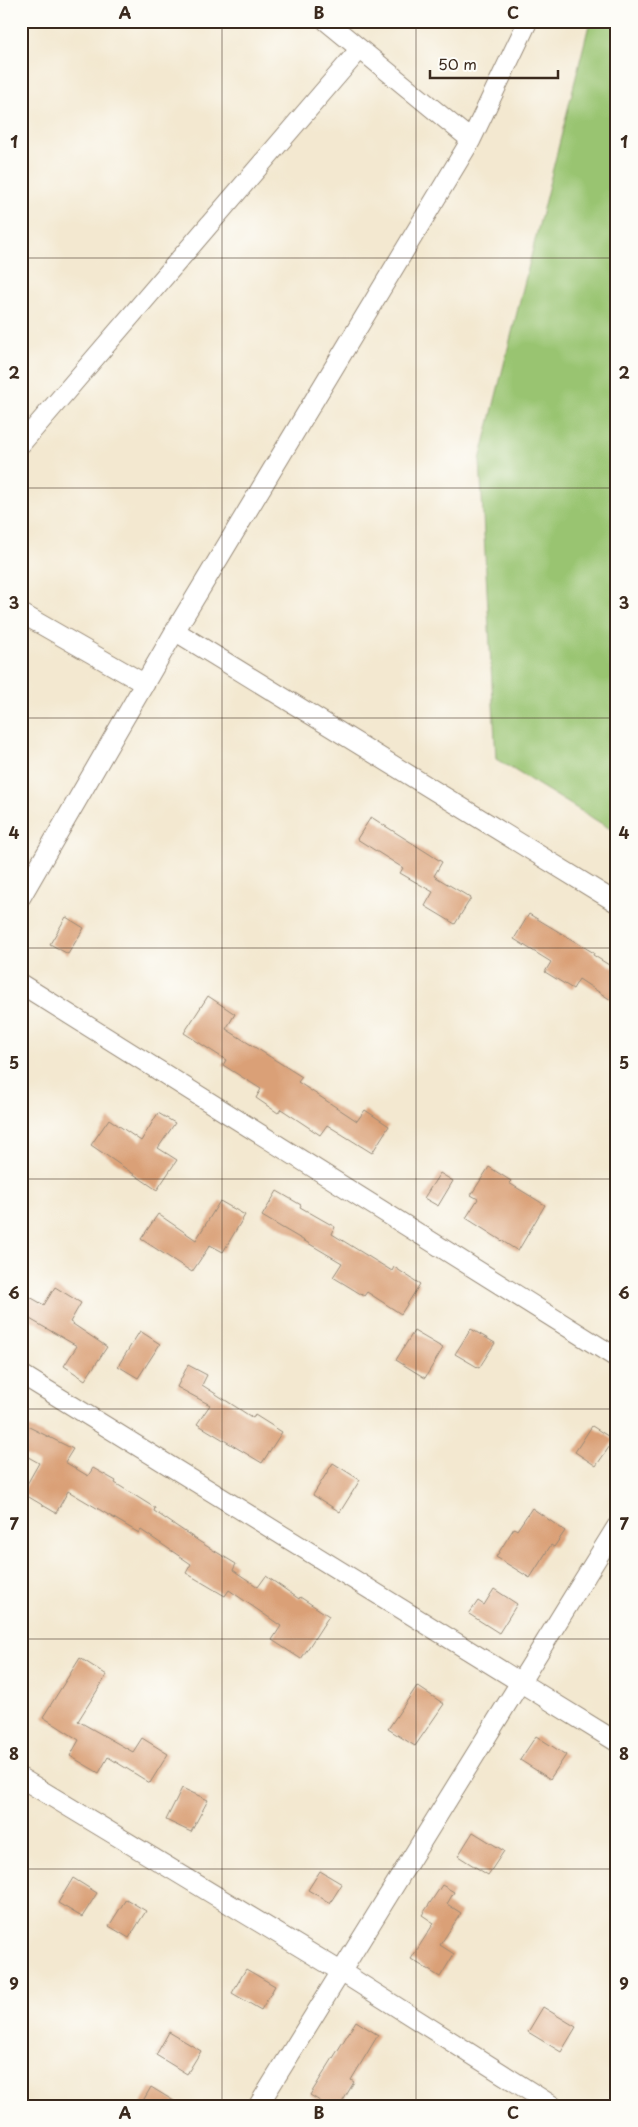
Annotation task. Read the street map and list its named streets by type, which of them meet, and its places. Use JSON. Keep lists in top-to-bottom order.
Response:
{
  "scale_bar": "50 m",
  "grid": {
    "columns": ["A", "B", "C"],
    "rows": [
      "1",
      "2",
      "3",
      "4",
      "5",
      "6",
      "7",
      "8",
      "9"
    ]
  }
}
